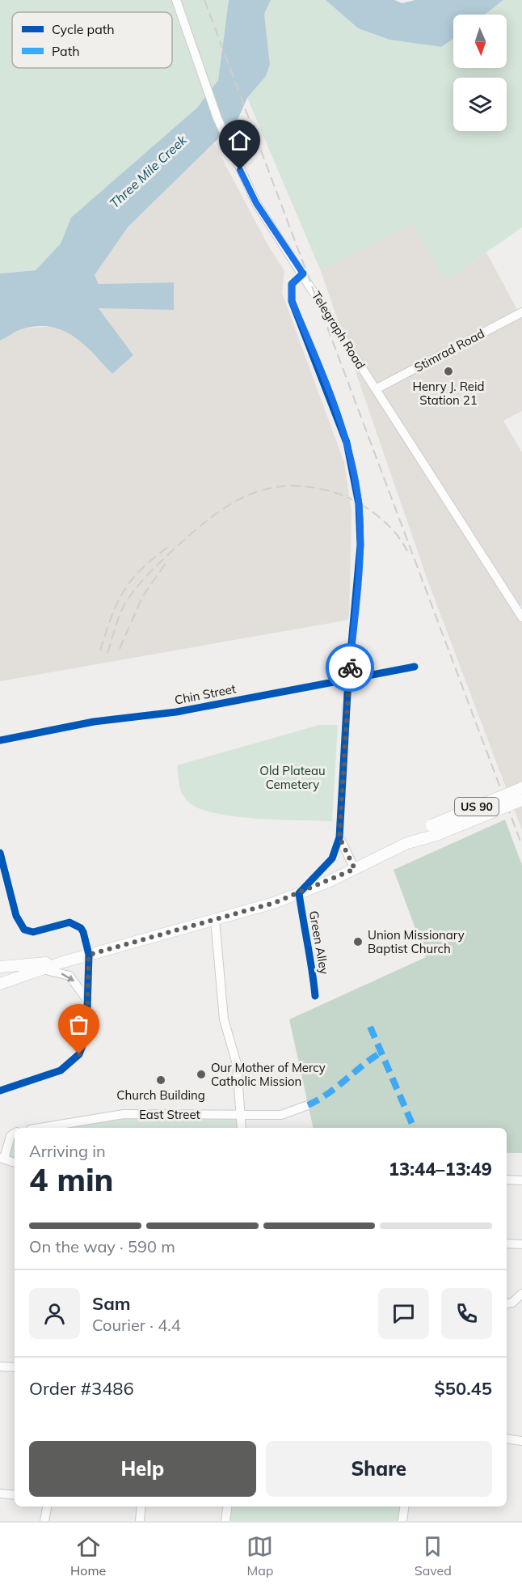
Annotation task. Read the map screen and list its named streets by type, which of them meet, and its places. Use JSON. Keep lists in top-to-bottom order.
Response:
{
  "streets": {
    "main road": ["US 90"],
    "street": [
      "Telegraph Road",
      "Stimrad Road",
      "Chin Street",
      "Green Alley",
      "East Street"
    ]
  },
  "crossings": [
    ["Telegraph Road", "Stimrad Road"],
    ["US 90", "Green Alley"]
  ],
  "water": ["Three Mile Creek"],
  "parks": ["Old Plateau Cemetery"],
  "places": [
    "Henry J. Reid Station 21",
    "Union Missionary Baptist Church",
    "Our Mother of Mercy Catholic Mission",
    "Church Building"
  ],
  "legend": ["Cycle path", "Path"],
  "north": "bottom",
  "page": {
    "heading": ["4 min", "Arriving in", "13:44–13:49"],
    "panel": [
      "Sam",
      "Courier · 4.4",
      "Order #3486",
      "$50.45"
    ],
    "bar": "On the way · 590 m",
    "buttons": ["Help", "Share"],
    "tabs": ["Home", "Map", "Saved"]
  }
}
